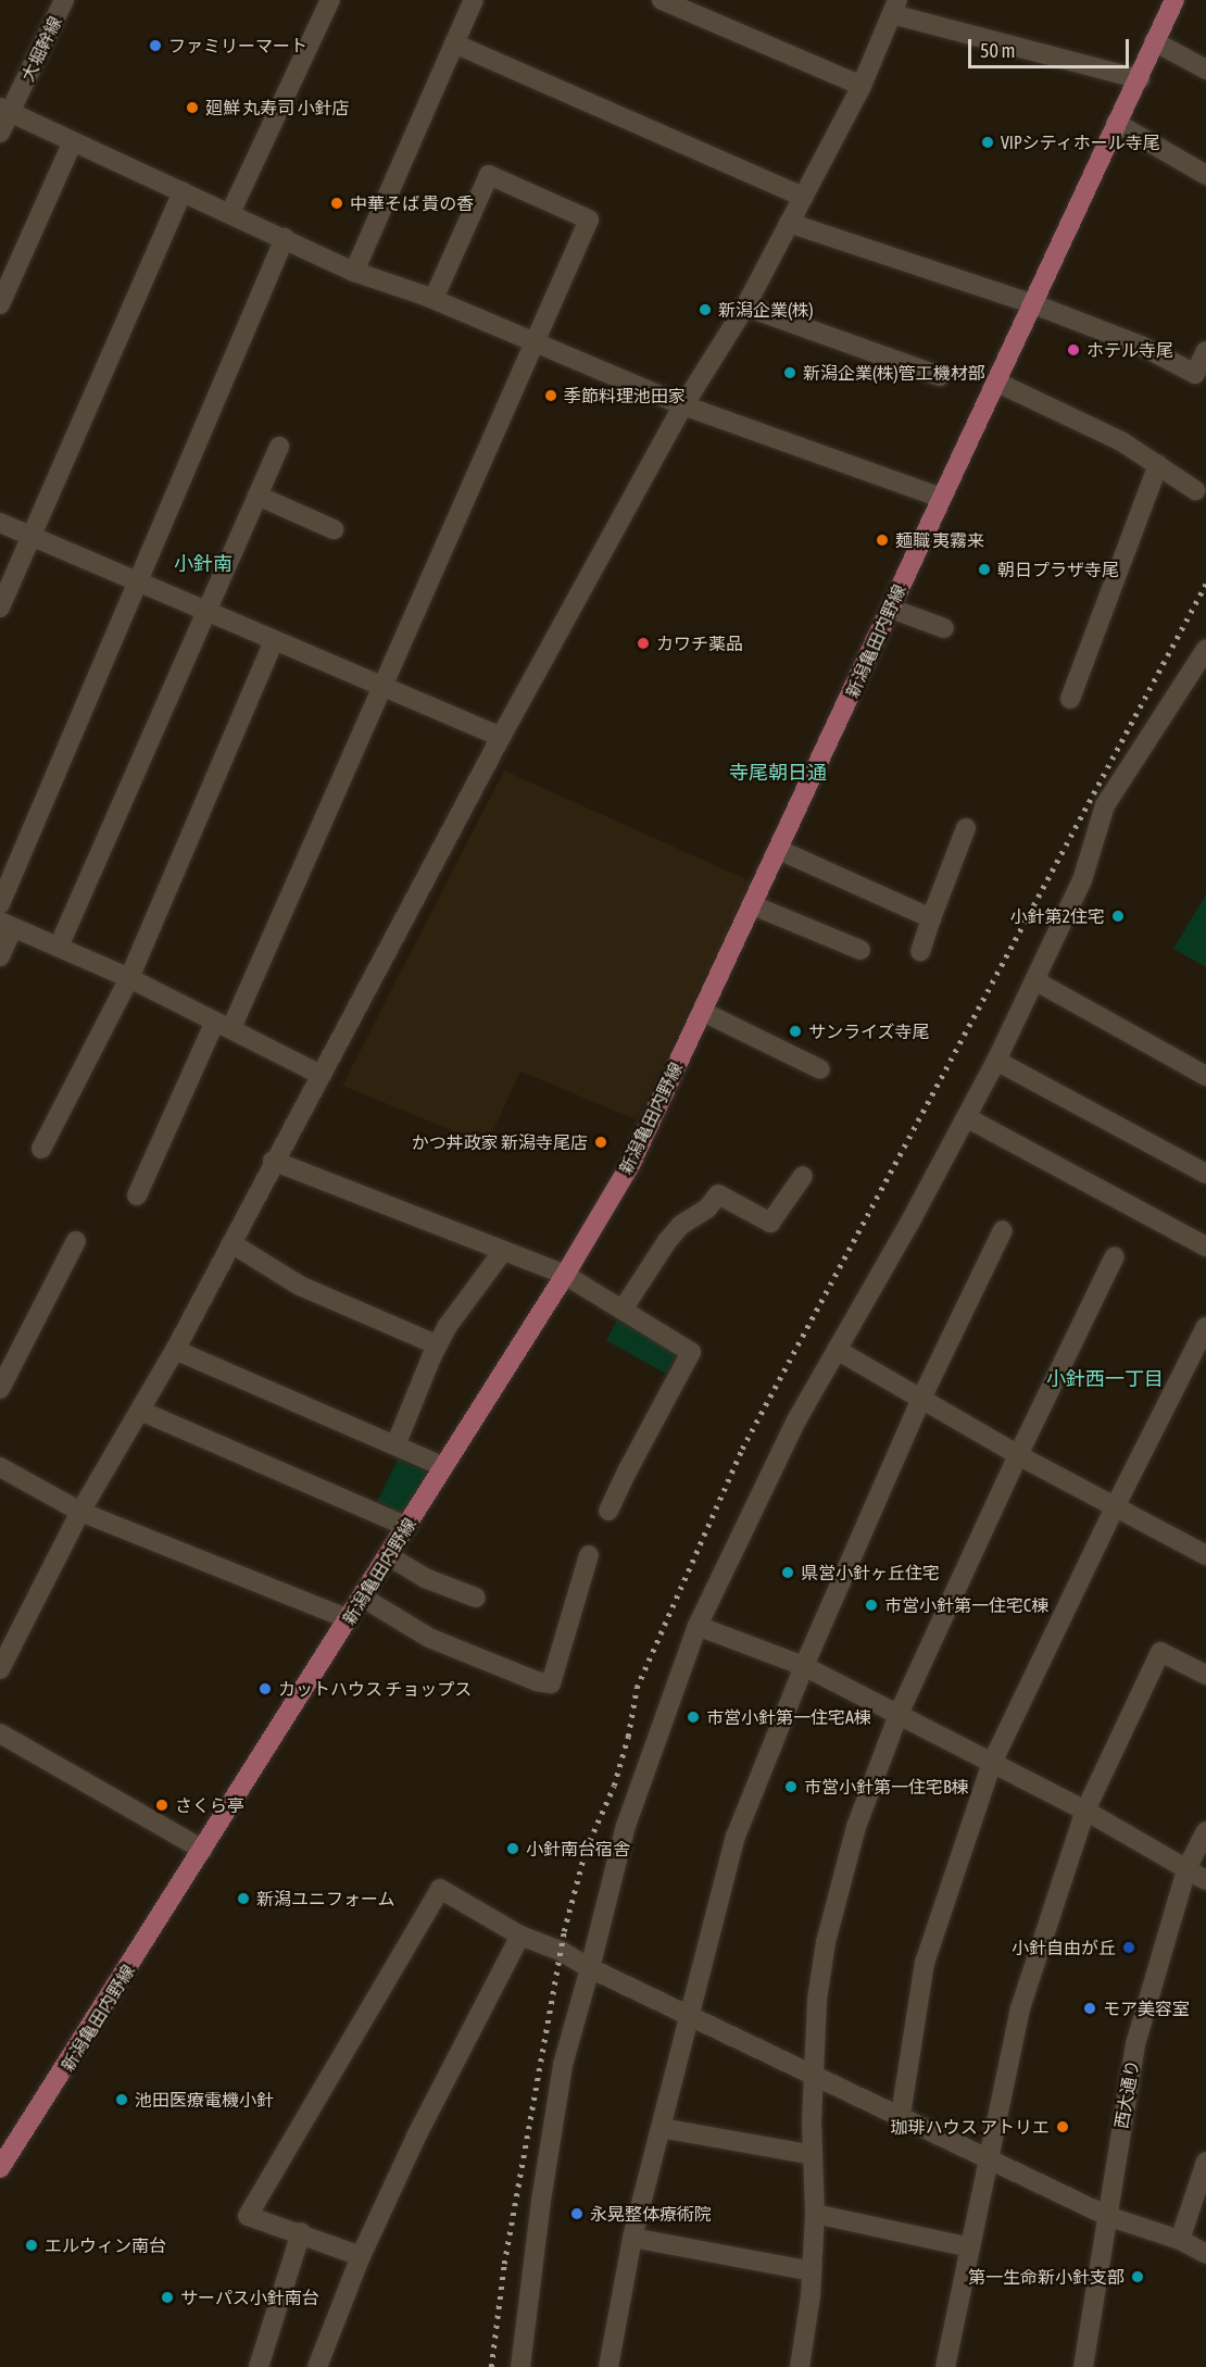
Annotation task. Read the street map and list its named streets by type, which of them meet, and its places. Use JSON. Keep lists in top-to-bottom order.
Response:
{
  "streets": {
    "main road": ["新潟亀田内野線"],
    "street": ["大堀幹線", "西大通り"]
  },
  "districts": ["小針南", "寺尾朝日通", "小針西一丁目"],
  "places": [
    "ファミリーマート",
    "廻鮮 丸寿司 小針店",
    "VIPシティホール寺尾",
    "中華そば 貴の香",
    "新潟企業(株)",
    "ホテル寺尾",
    "新潟企業(株)管工機材部",
    "季節料理池田家",
    "麺職 夷霧来",
    "朝日プラザ寺尾",
    "カワチ薬品",
    "小針第2住宅",
    "サンライズ寺尾",
    "かつ丼政家 新潟寺尾店",
    "県営小針ヶ丘住宅",
    "市営小針第一住宅C棟",
    "カットハウス チョップス",
    "市営小針第一住宅A棟",
    "市営小針第一住宅B棟",
    "さくら亭",
    "小針南台宿舎",
    "新潟ユニフォーム",
    "小針自由が丘",
    "モア美容室",
    "池田医療電機小針",
    "珈琲ハウス アトリエ",
    "永晃整体療術院",
    "エルウィン南台",
    "第一生命新小針支部",
    "サーパス小針南台"
  ],
  "scale_bar": "50 m"
}
